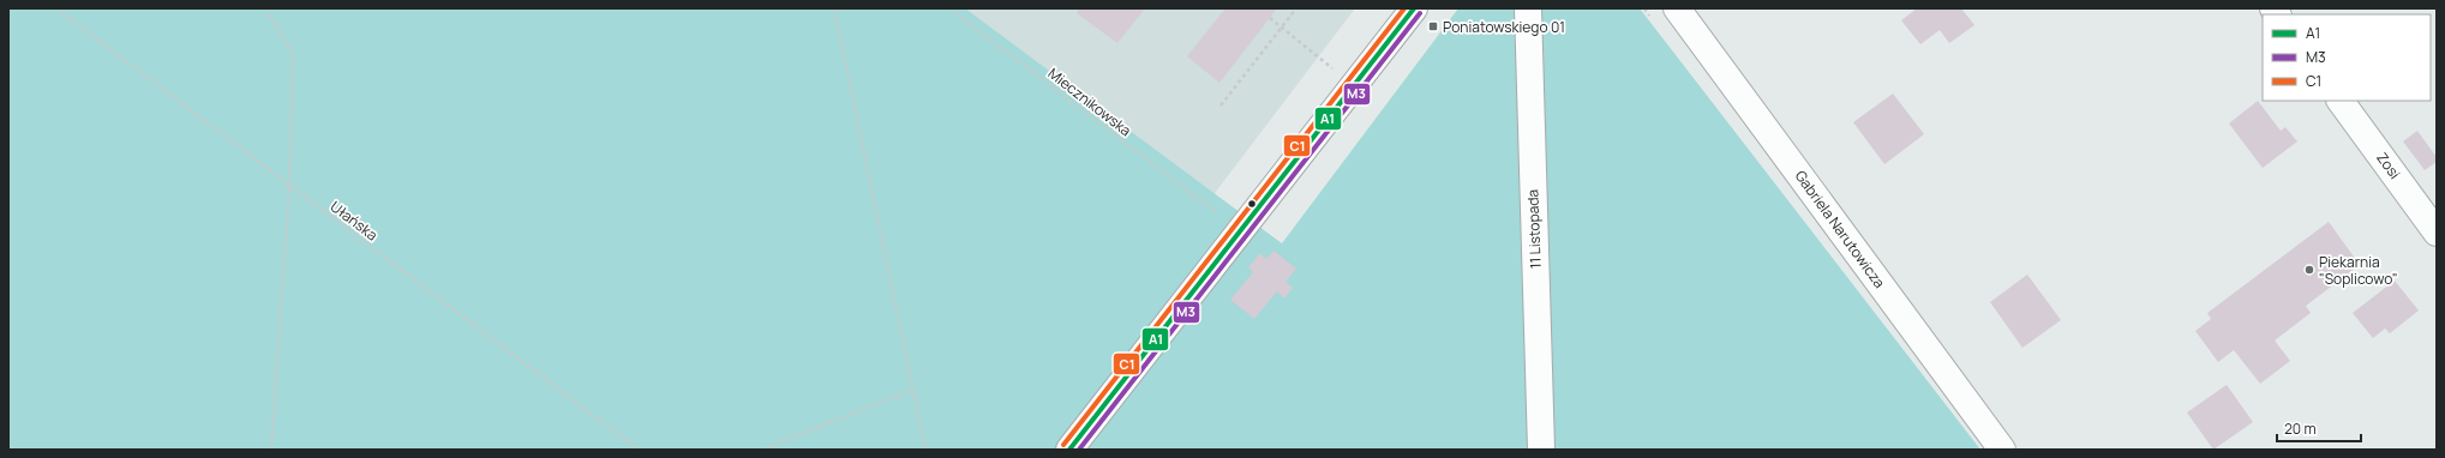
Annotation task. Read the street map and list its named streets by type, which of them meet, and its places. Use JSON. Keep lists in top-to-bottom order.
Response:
{
  "streets": {
    "street": ["Zosi", "11 Listopada", "Gabriela Narutowicza"],
    "path": ["Miecznikowska", "Ułańska"]
  },
  "places": {
    "transit": ["Poniatowskiego 01"],
    "other": ["Piekarnia \"Soplicowo\""]
  },
  "lines": ["transit line A1", "transit line C1", "transit line M3"],
  "legend": ["A1", "M3", "C1"],
  "scale_bar": "20 m"
}
